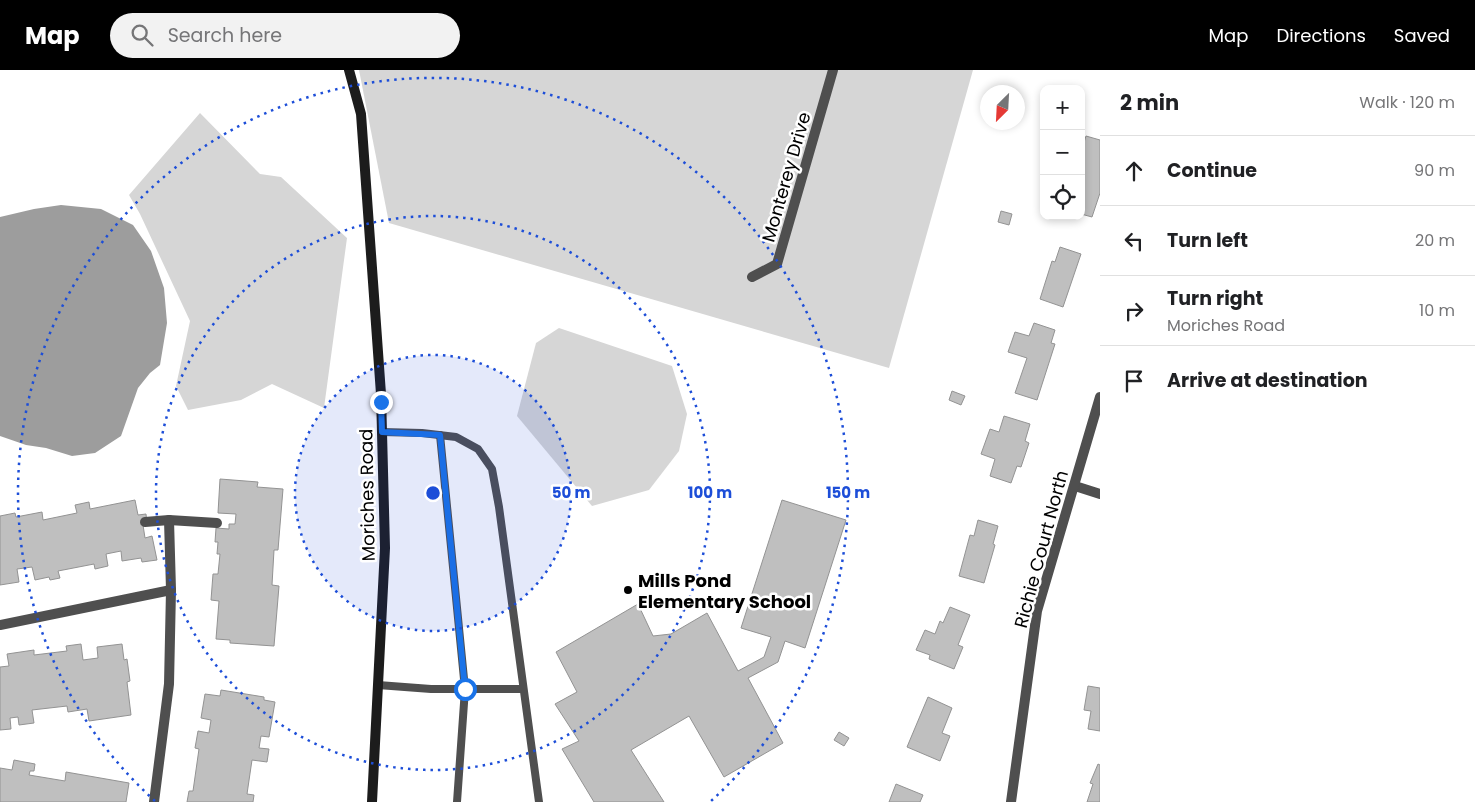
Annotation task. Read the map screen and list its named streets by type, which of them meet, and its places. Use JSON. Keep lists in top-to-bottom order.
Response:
{
  "streets": {
    "main road": ["Moriches Road"],
    "street": ["Monterey Drive", "Richie Court North"]
  },
  "places": ["Mills Pond Elementary School"],
  "north": "bottom left",
  "page": {
    "header": "Map",
    "search": "Search here",
    "nav": ["Map", "Directions", "Saved"],
    "heading": ["2 min", "Walk · 120 m"],
    "map_buttons": ["+", "−"],
    "list": [
      ["Continue", "90 m"],
      ["Turn left", "20 m"],
      ["Turn right", "Moriches Road", "10 m"],
      "Arrive at destination"
    ]
  },
  "rings": ["50 m", "100 m", "150 m"]
}
